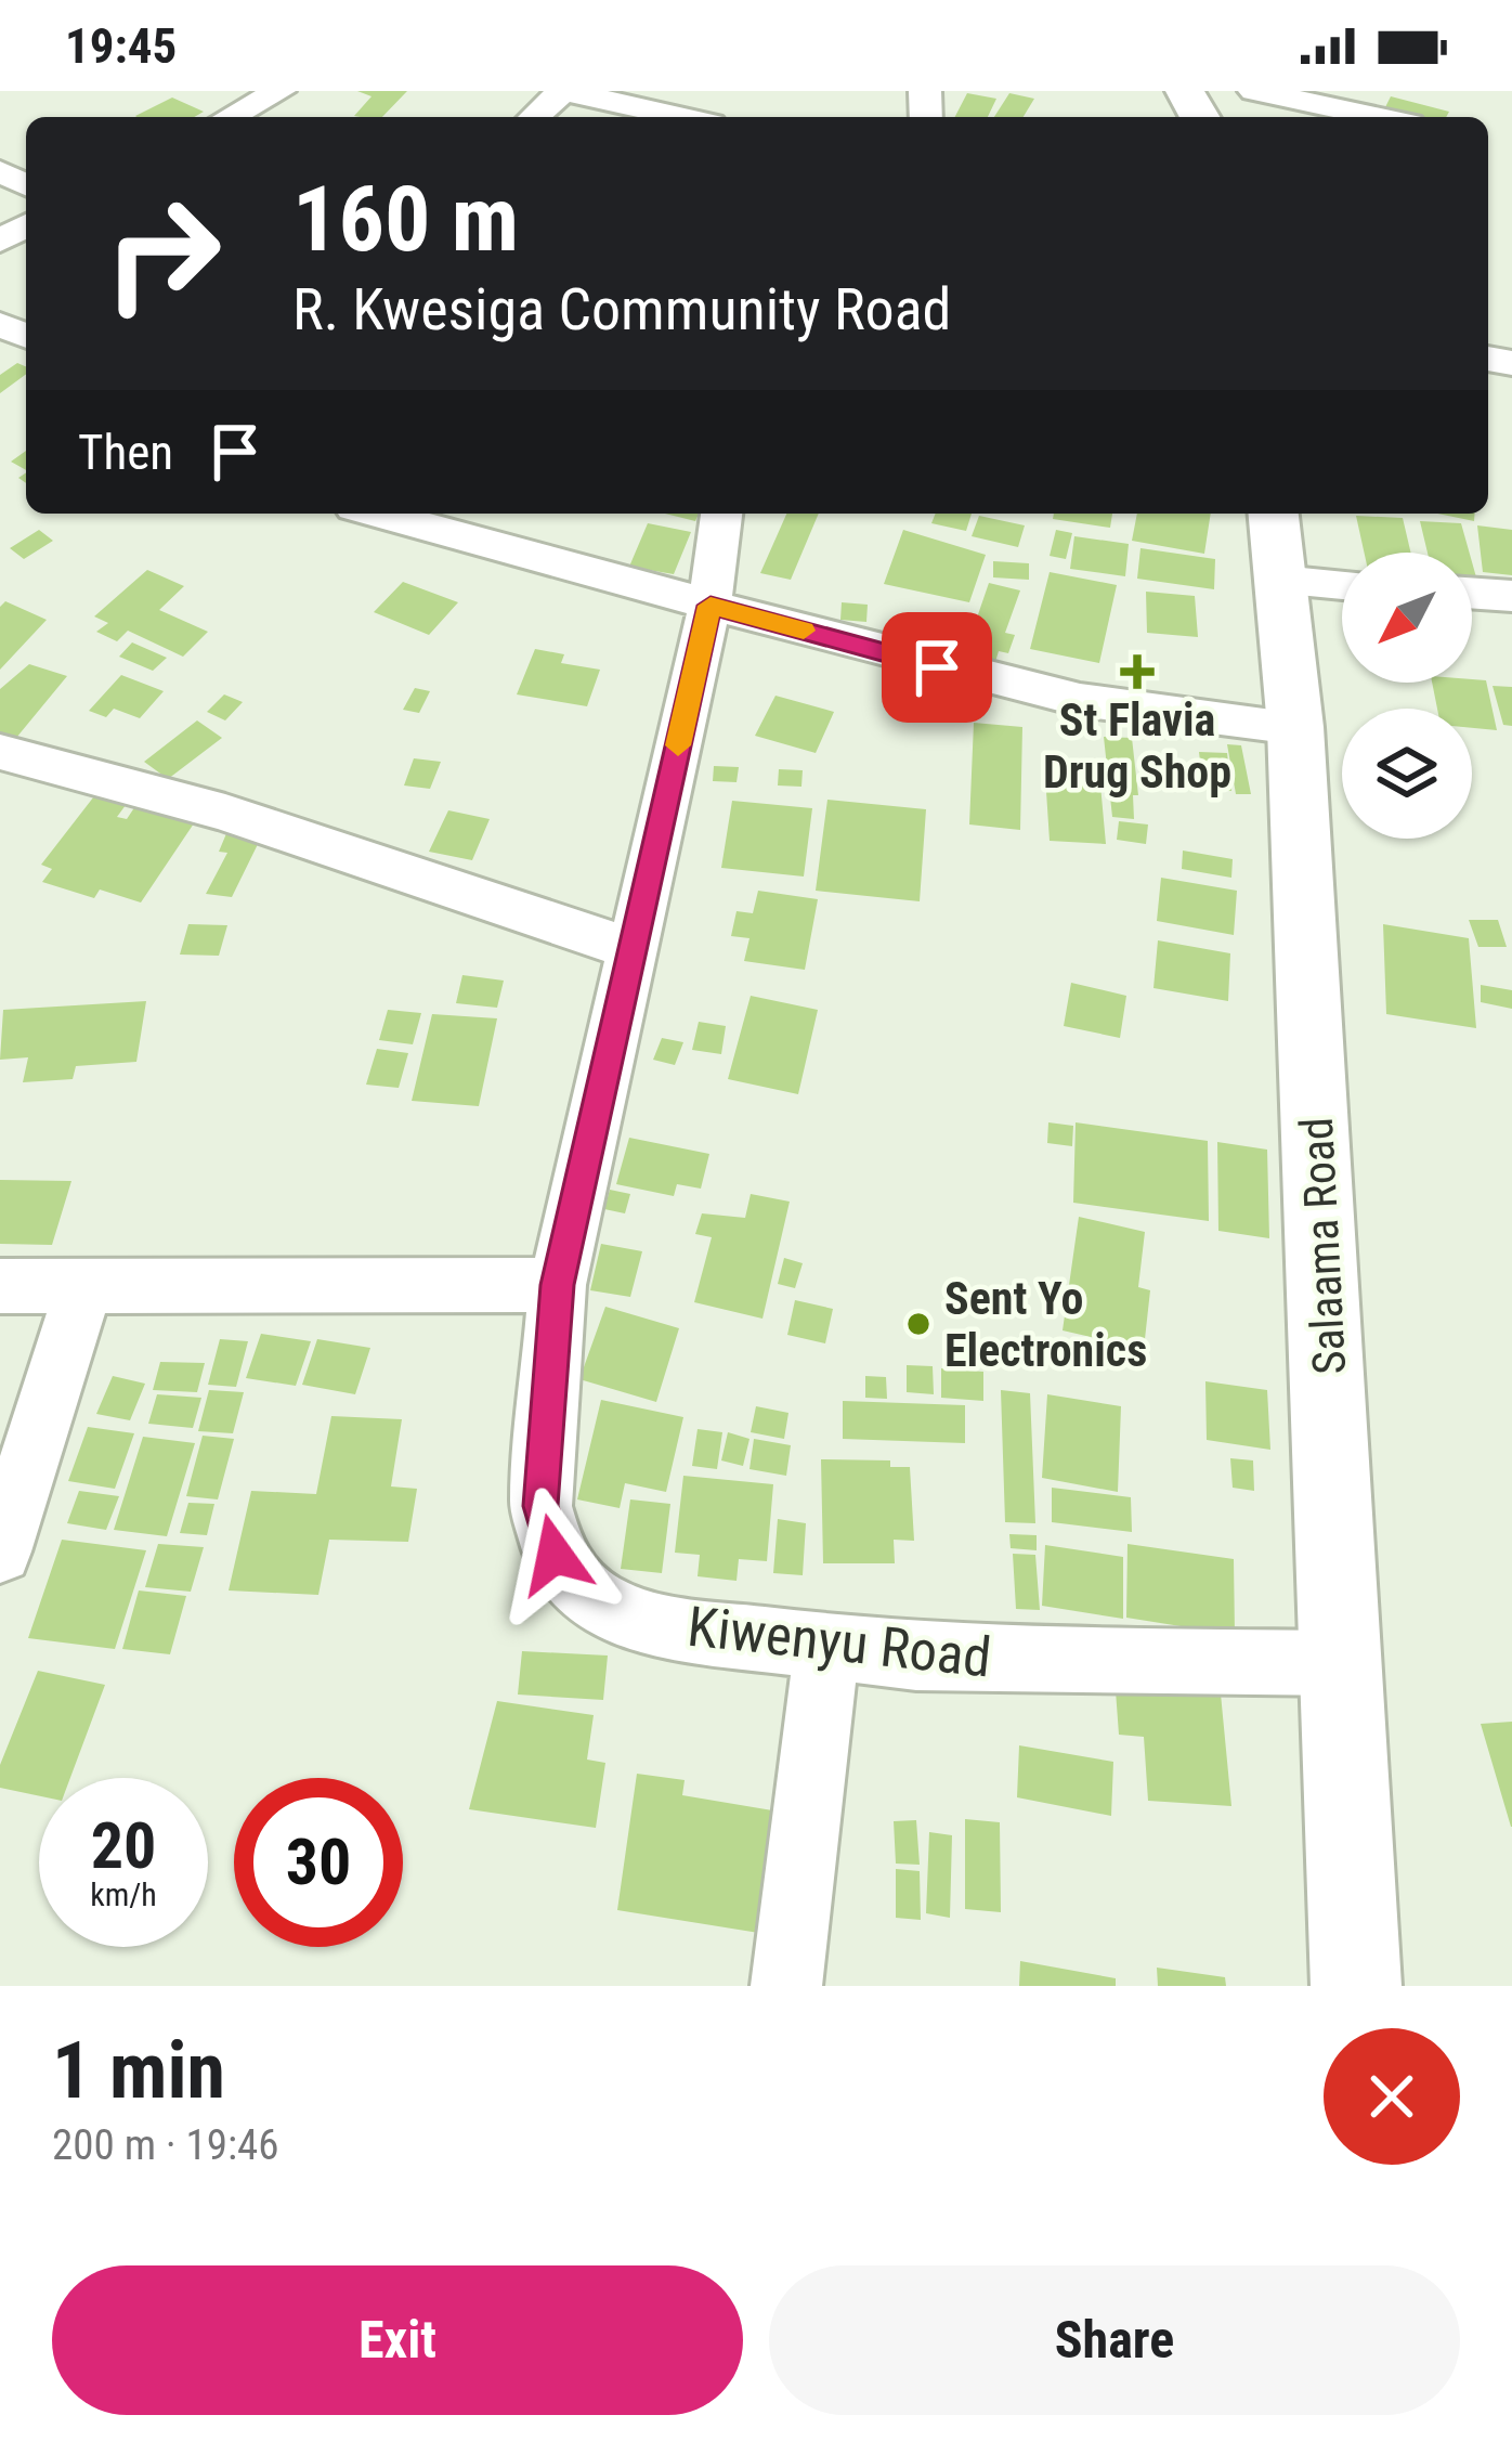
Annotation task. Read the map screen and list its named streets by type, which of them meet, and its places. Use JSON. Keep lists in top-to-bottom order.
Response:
{
  "streets": {
    "main road": ["Salaama Road"],
    "street": ["Kiwenyu Road"]
  },
  "crossings": [
    ["Salaama Road", "Kiwenyu Road"]
  ],
  "places": {
    "health": ["St Flavia Drug Shop"],
    "other": ["Sent Yo Electronics"]
  },
  "north": "bottom left",
  "page": {
    "status": "19:45",
    "turn": ["160 m", "R. Kwesiga Community Road"],
    "then": "Then",
    "speed": "20 km/h",
    "limit": "30",
    "heading": ["1 min", "200 m · 19:46"],
    "buttons": ["Exit", "Share"]
  }
}
